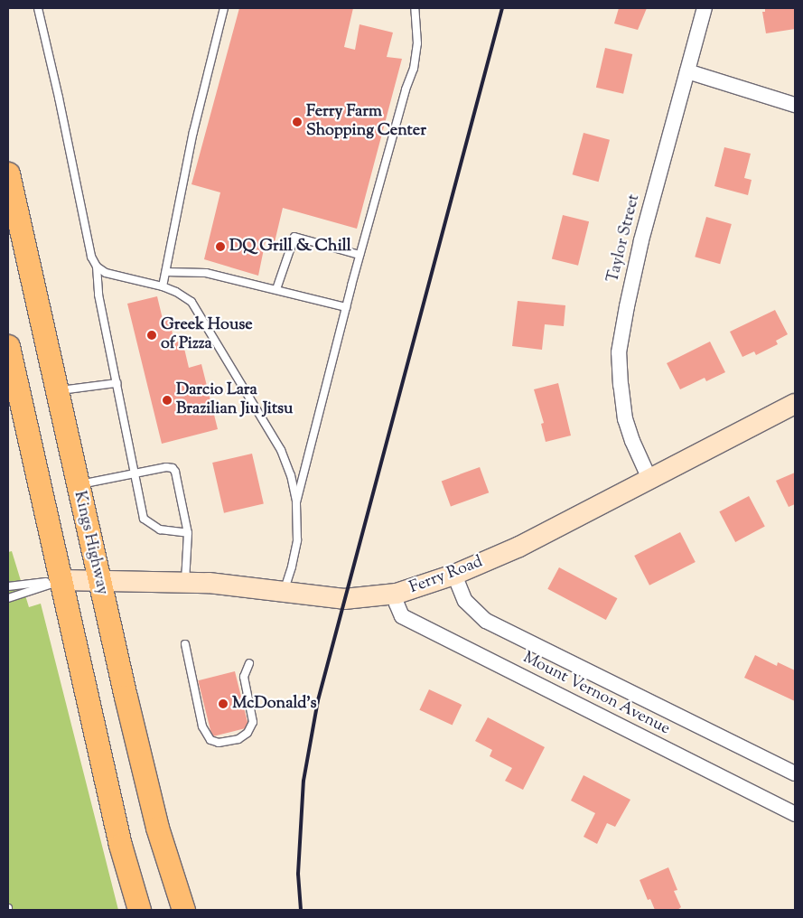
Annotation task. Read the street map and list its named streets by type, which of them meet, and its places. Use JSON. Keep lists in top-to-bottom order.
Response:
{
  "streets": {
    "main road": ["Kings Highway", "Ferry Road"],
    "street": ["Taylor Street", "Mount Vernon Avenue"]
  },
  "crossings": [
    ["Taylor Street", "Ferry Road"],
    ["Kings Highway", "Ferry Road"],
    ["Ferry Road", "Mount Vernon Avenue"]
  ],
  "places": [
    "Ferry Farm Shopping Center",
    "DQ Grill & Chill",
    "Greek House of Pizza",
    "Darcio Lara Brazilian Jiu Jitsu",
    "McDonald's"
  ]
}
